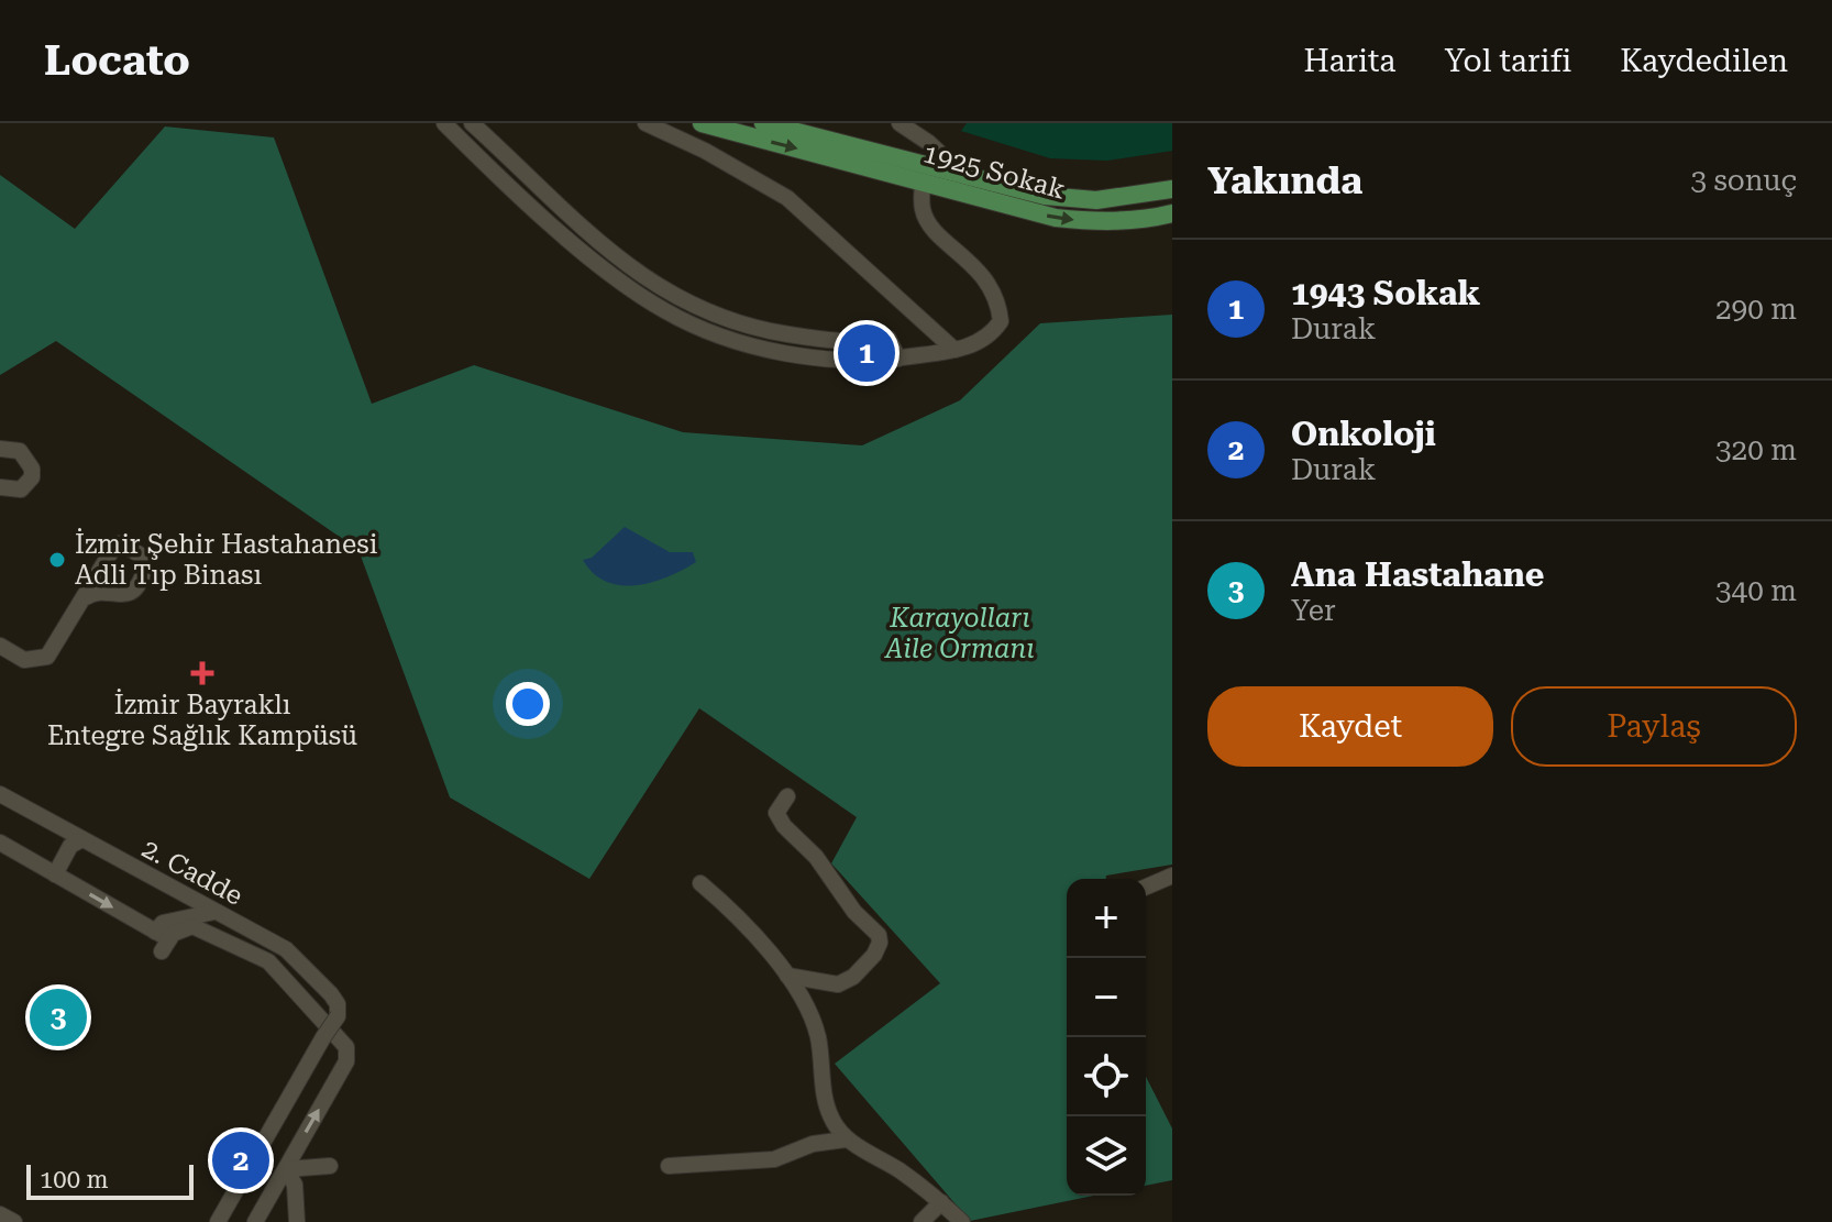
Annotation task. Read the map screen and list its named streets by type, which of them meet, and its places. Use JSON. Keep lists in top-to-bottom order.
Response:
{
  "streets": {
    "main road": ["1925 Sokak"],
    "street": ["2. Cadde"]
  },
  "parks": ["Karayolları Aile Ormanı"],
  "places": {
    "other": ["İzmir Şehir Hastahanesi Adli Tıp Binası"],
    "health": ["İzmir Bayraklı Entegre Sağlık Kampüsü"]
  },
  "scale_bar": "100 m",
  "page": {
    "header": "Locato",
    "nav": ["Harita", "Yol tarifi", "Kaydedilen"],
    "heading": ["Yakında", "3 sonuç"],
    "list": [
      {
        "mark": "1",
        "name": "1943 Sokak",
        "note": "Durak",
        "value": "290 m"
      },
      {
        "mark": "2",
        "name": "Onkoloji",
        "note": "Durak",
        "value": "320 m"
      },
      {
        "mark": "3",
        "name": "Ana Hastahane",
        "note": "Yer",
        "value": "340 m"
      }
    ],
    "pins": ["1", "3", "2"],
    "buttons": ["Kaydet", "Paylaş"],
    "map_buttons": ["+", "−"],
    "scale": "100 m"
  }
}
